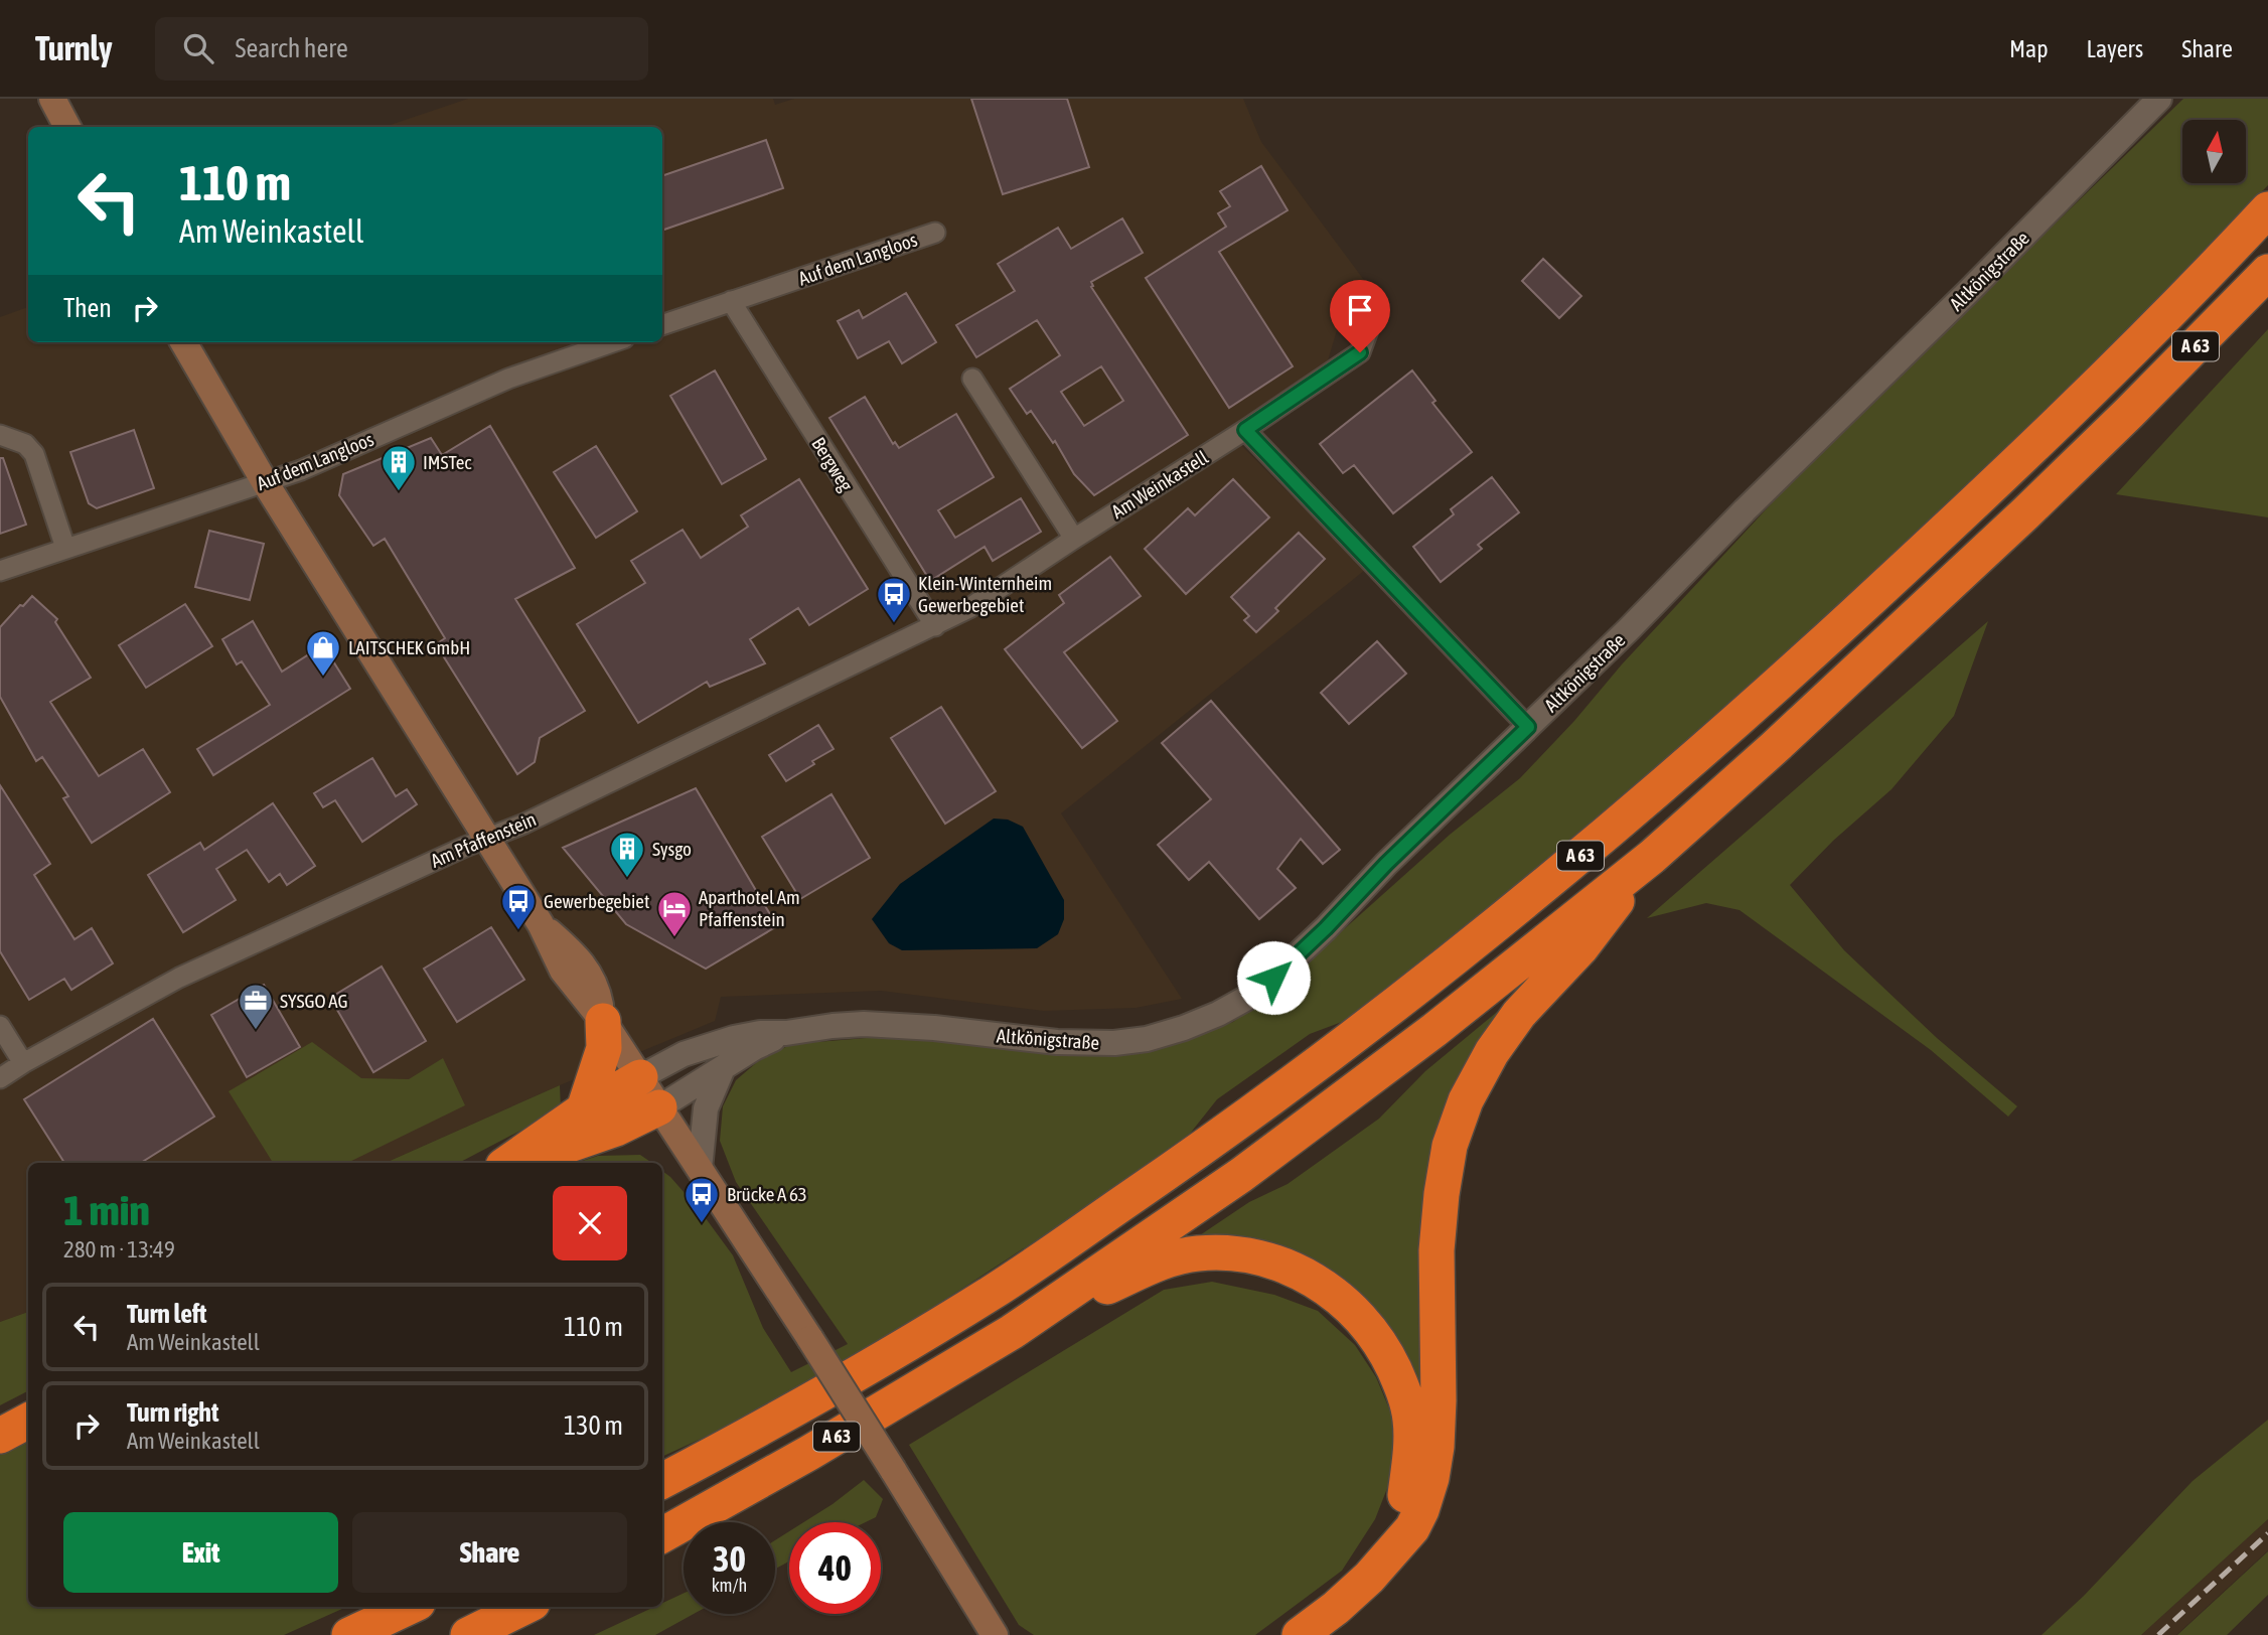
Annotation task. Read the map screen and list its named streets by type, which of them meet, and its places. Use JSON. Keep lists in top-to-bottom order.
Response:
{
  "streets": {
    "highway": ["A 63"],
    "street": [
      "Auf dem Langloos",
      "Altkönigstraße",
      "Bergweg",
      "Am Weinkastell",
      "Am Pfaffenstein"
    ]
  },
  "crossings": [
    ["Auf dem Langloos", "Bergweg"],
    ["Bergweg", "Am Pfaffenstein"],
    ["Am Weinkastell", "Am Pfaffenstein"]
  ],
  "places": {
    "building": ["IMSTec", "Sysgo"],
    "bus stop": ["Klein-Winternheim Gewerbegebiet", "Gewerbegebiet", "Brücke A 63"],
    "shop": ["LAITSCHEK GmbH"],
    "hotel": ["Aparthotel Am Pfaffenstein"],
    "office": ["SYSGO AG"]
  },
  "north": "top",
  "page": {
    "header": "Turnly",
    "search": "Search here",
    "nav": ["Map", "Layers", "Share"],
    "turn": ["110 m", "Am Weinkastell"],
    "then": "Then",
    "heading": ["1 min", "280 m · 13:49"],
    "list": [
      {
        "name": "Turn left",
        "note": "Am Weinkastell",
        "value": "110 m"
      },
      {
        "name": "Turn right",
        "note": "Am Weinkastell",
        "value": "130 m"
      }
    ],
    "buttons": ["Exit", "Share"],
    "speed": "30 km/h",
    "limit": "40"
  }
}
